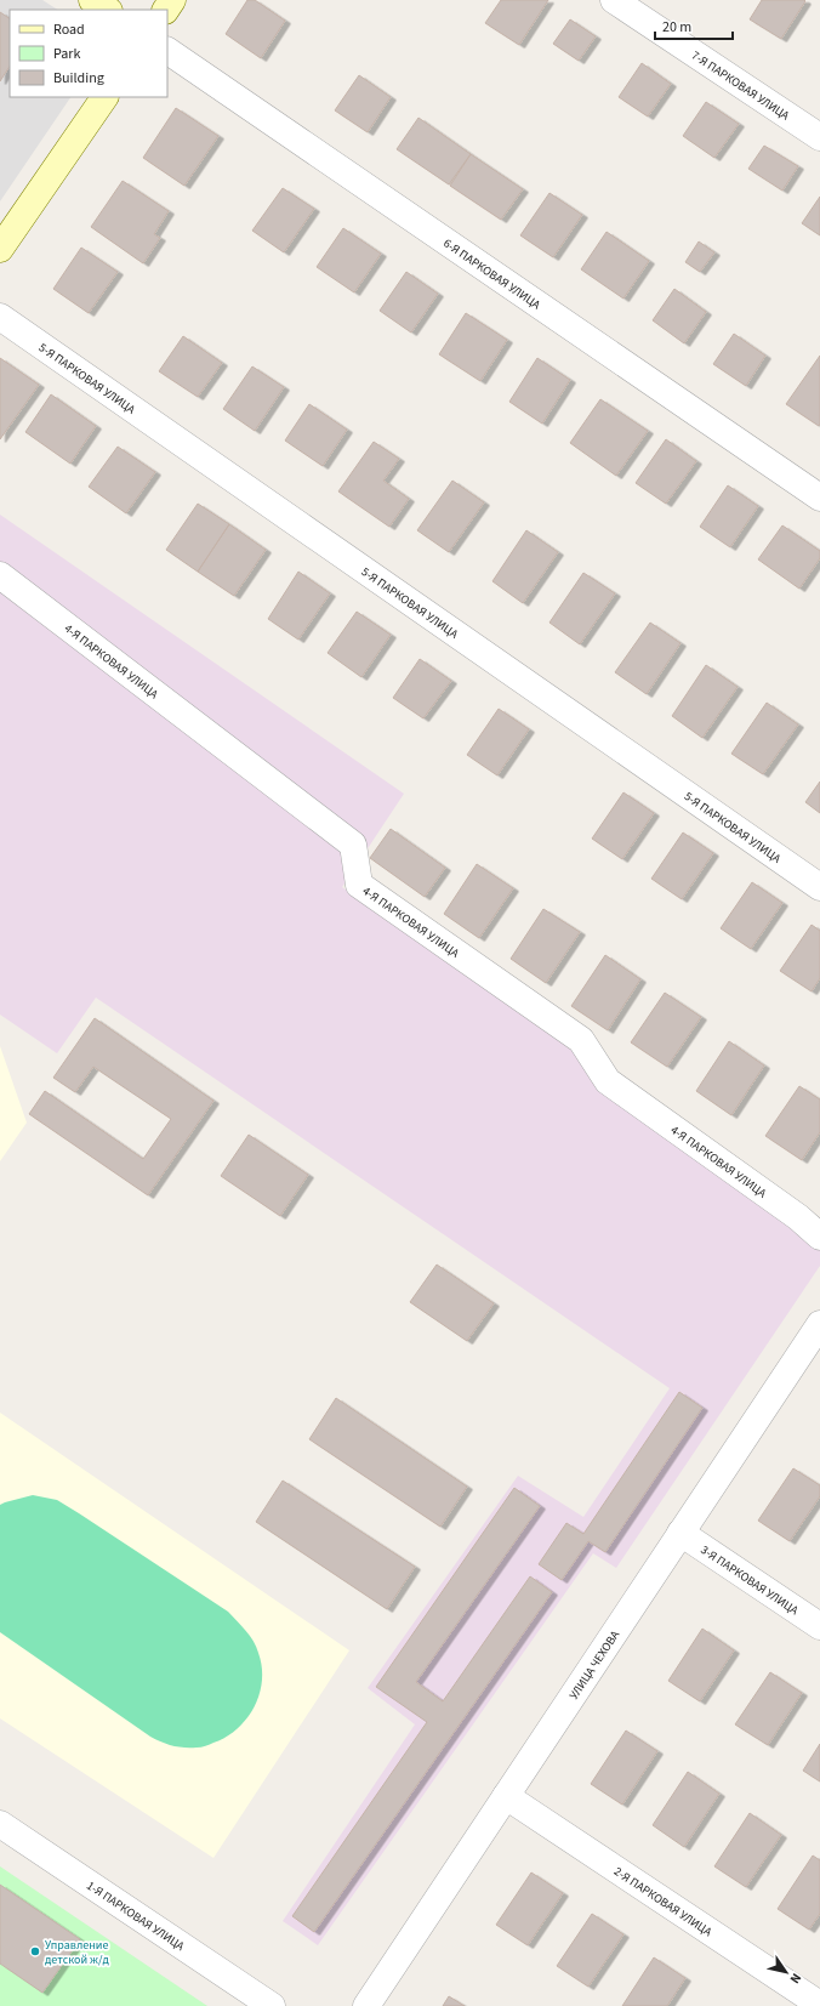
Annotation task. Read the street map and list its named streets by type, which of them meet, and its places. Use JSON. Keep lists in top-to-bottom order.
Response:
{
  "streets": {
    "street": [
      "7-Я ПАРКОВАЯ УЛИЦА",
      "6-Я ПАРКОВАЯ УЛИЦА",
      "5-Я ПАРКОВАЯ УЛИЦА",
      "4-Я ПАРКОВАЯ УЛИЦА",
      "3-Я ПАРКОВАЯ УЛИЦА",
      "УЛИЦА ЧЕХОВА",
      "2-Я ПАРКОВАЯ УЛИЦА",
      "1-Я ПАРКОВАЯ УЛИЦА"
    ]
  },
  "crossings": [
    ["3-Я ПАРКОВАЯ УЛИЦА", "УЛИЦА ЧЕХОВА"],
    ["УЛИЦА ЧЕХОВА", "2-Я ПАРКОВАЯ УЛИЦА"]
  ],
  "places": ["Управление детской ж/д"],
  "legend": ["Road", "Park", "Building"],
  "scale_bar": "20 m",
  "north": "bottom right"
}
